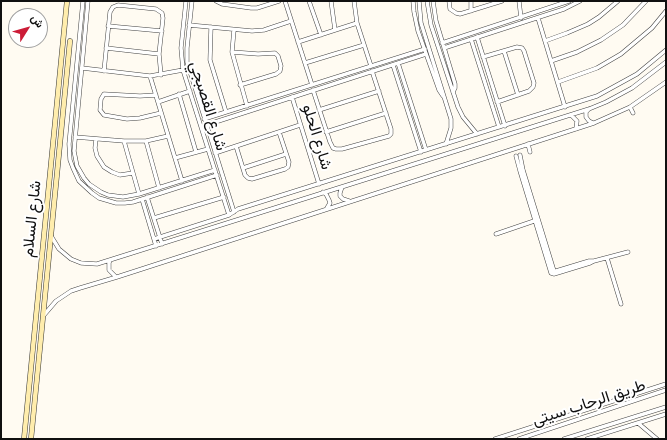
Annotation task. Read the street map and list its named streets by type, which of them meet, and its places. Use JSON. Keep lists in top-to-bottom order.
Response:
{
  "streets": {
    "main road": ["شارع السلام"],
    "street": ["شارع القصبجي", "شارع الحلو", "طريق الرحاب سيتى"]
  },
  "north": "top right"
}
